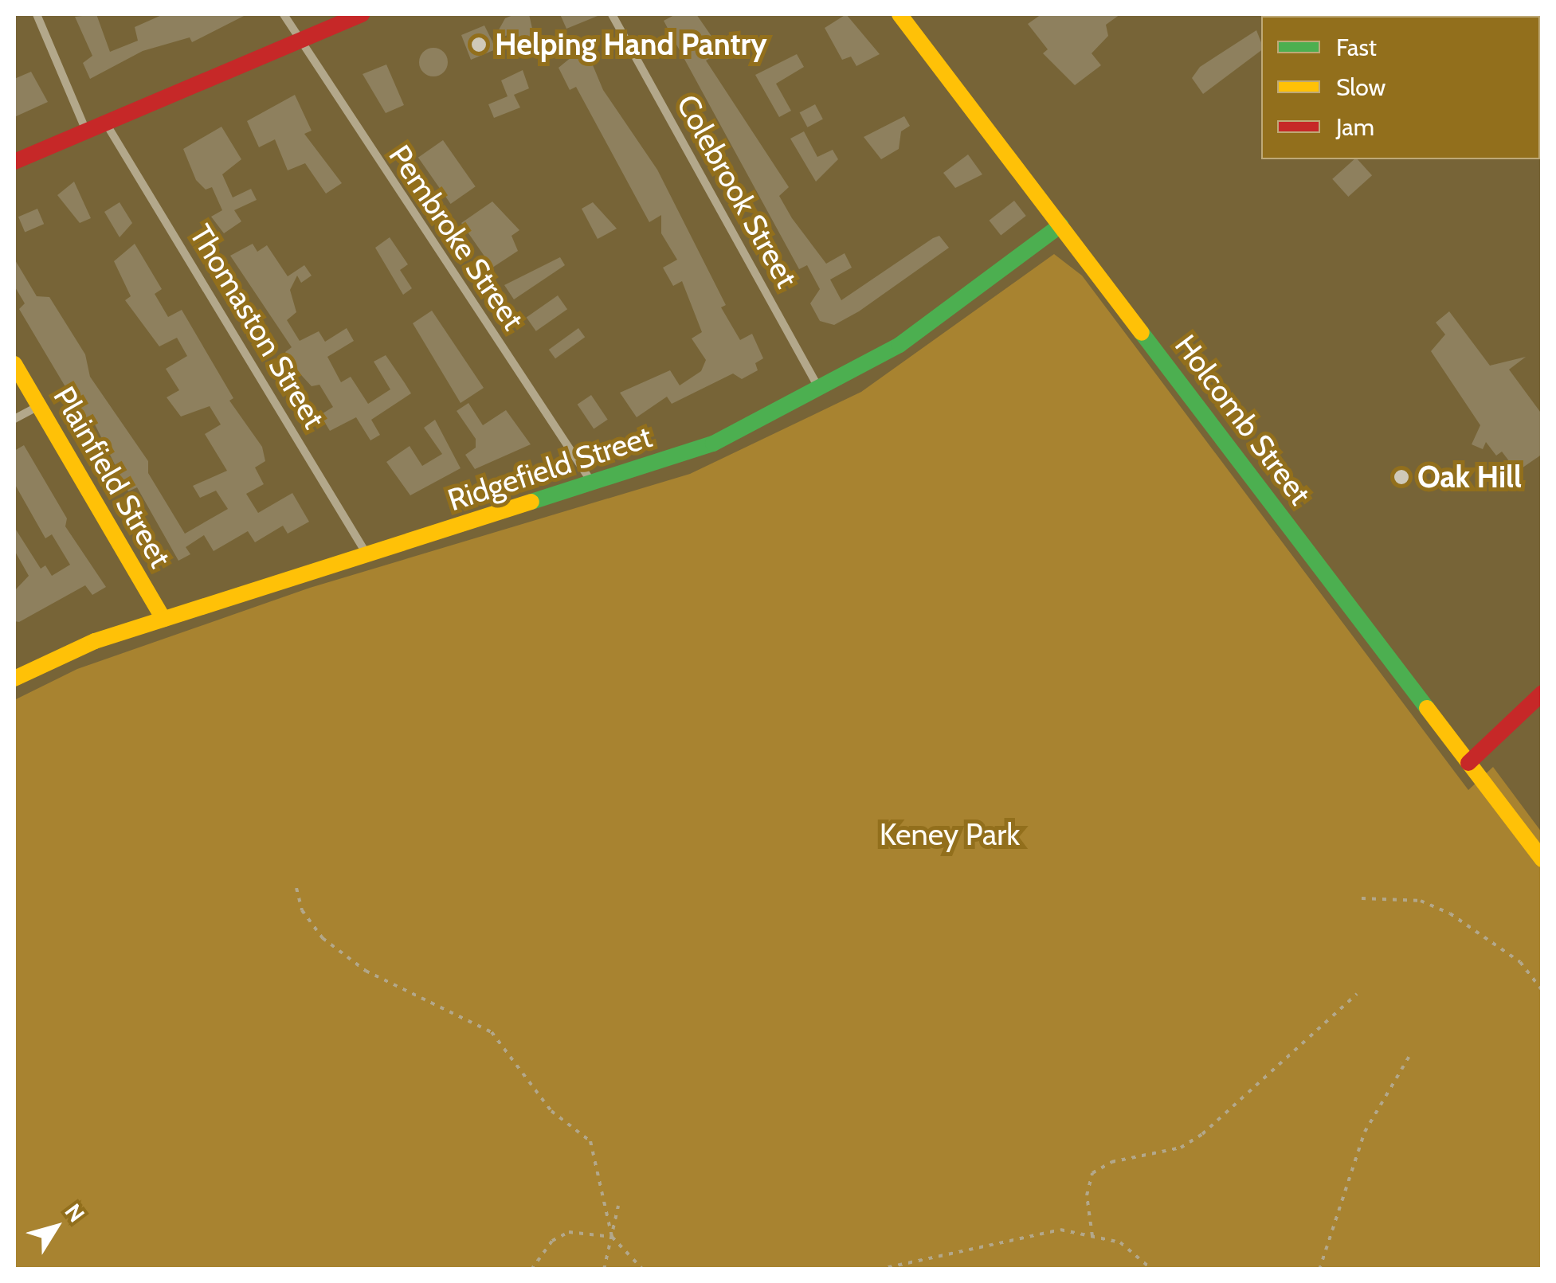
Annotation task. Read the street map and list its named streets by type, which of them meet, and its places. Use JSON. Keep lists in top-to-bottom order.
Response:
{
  "streets": {
    "street": [
      "Colebrook Street",
      "Pembroke Street",
      "Thomaston Street",
      "Holcomb Street",
      "Ridgefield Street",
      "Plainfield Street"
    ]
  },
  "crossings": [
    ["Colebrook Street", "Ridgefield Street"],
    ["Pembroke Street", "Ridgefield Street"],
    ["Thomaston Street", "Ridgefield Street"],
    ["Holcomb Street", "Ridgefield Street"],
    ["Ridgefield Street", "Plainfield Street"]
  ],
  "parks": ["Keney Park"],
  "places": ["Helping Hand Pantry", "Oak Hill"],
  "legend": ["Fast", "Slow", "Jam"],
  "north": "top right"
}
